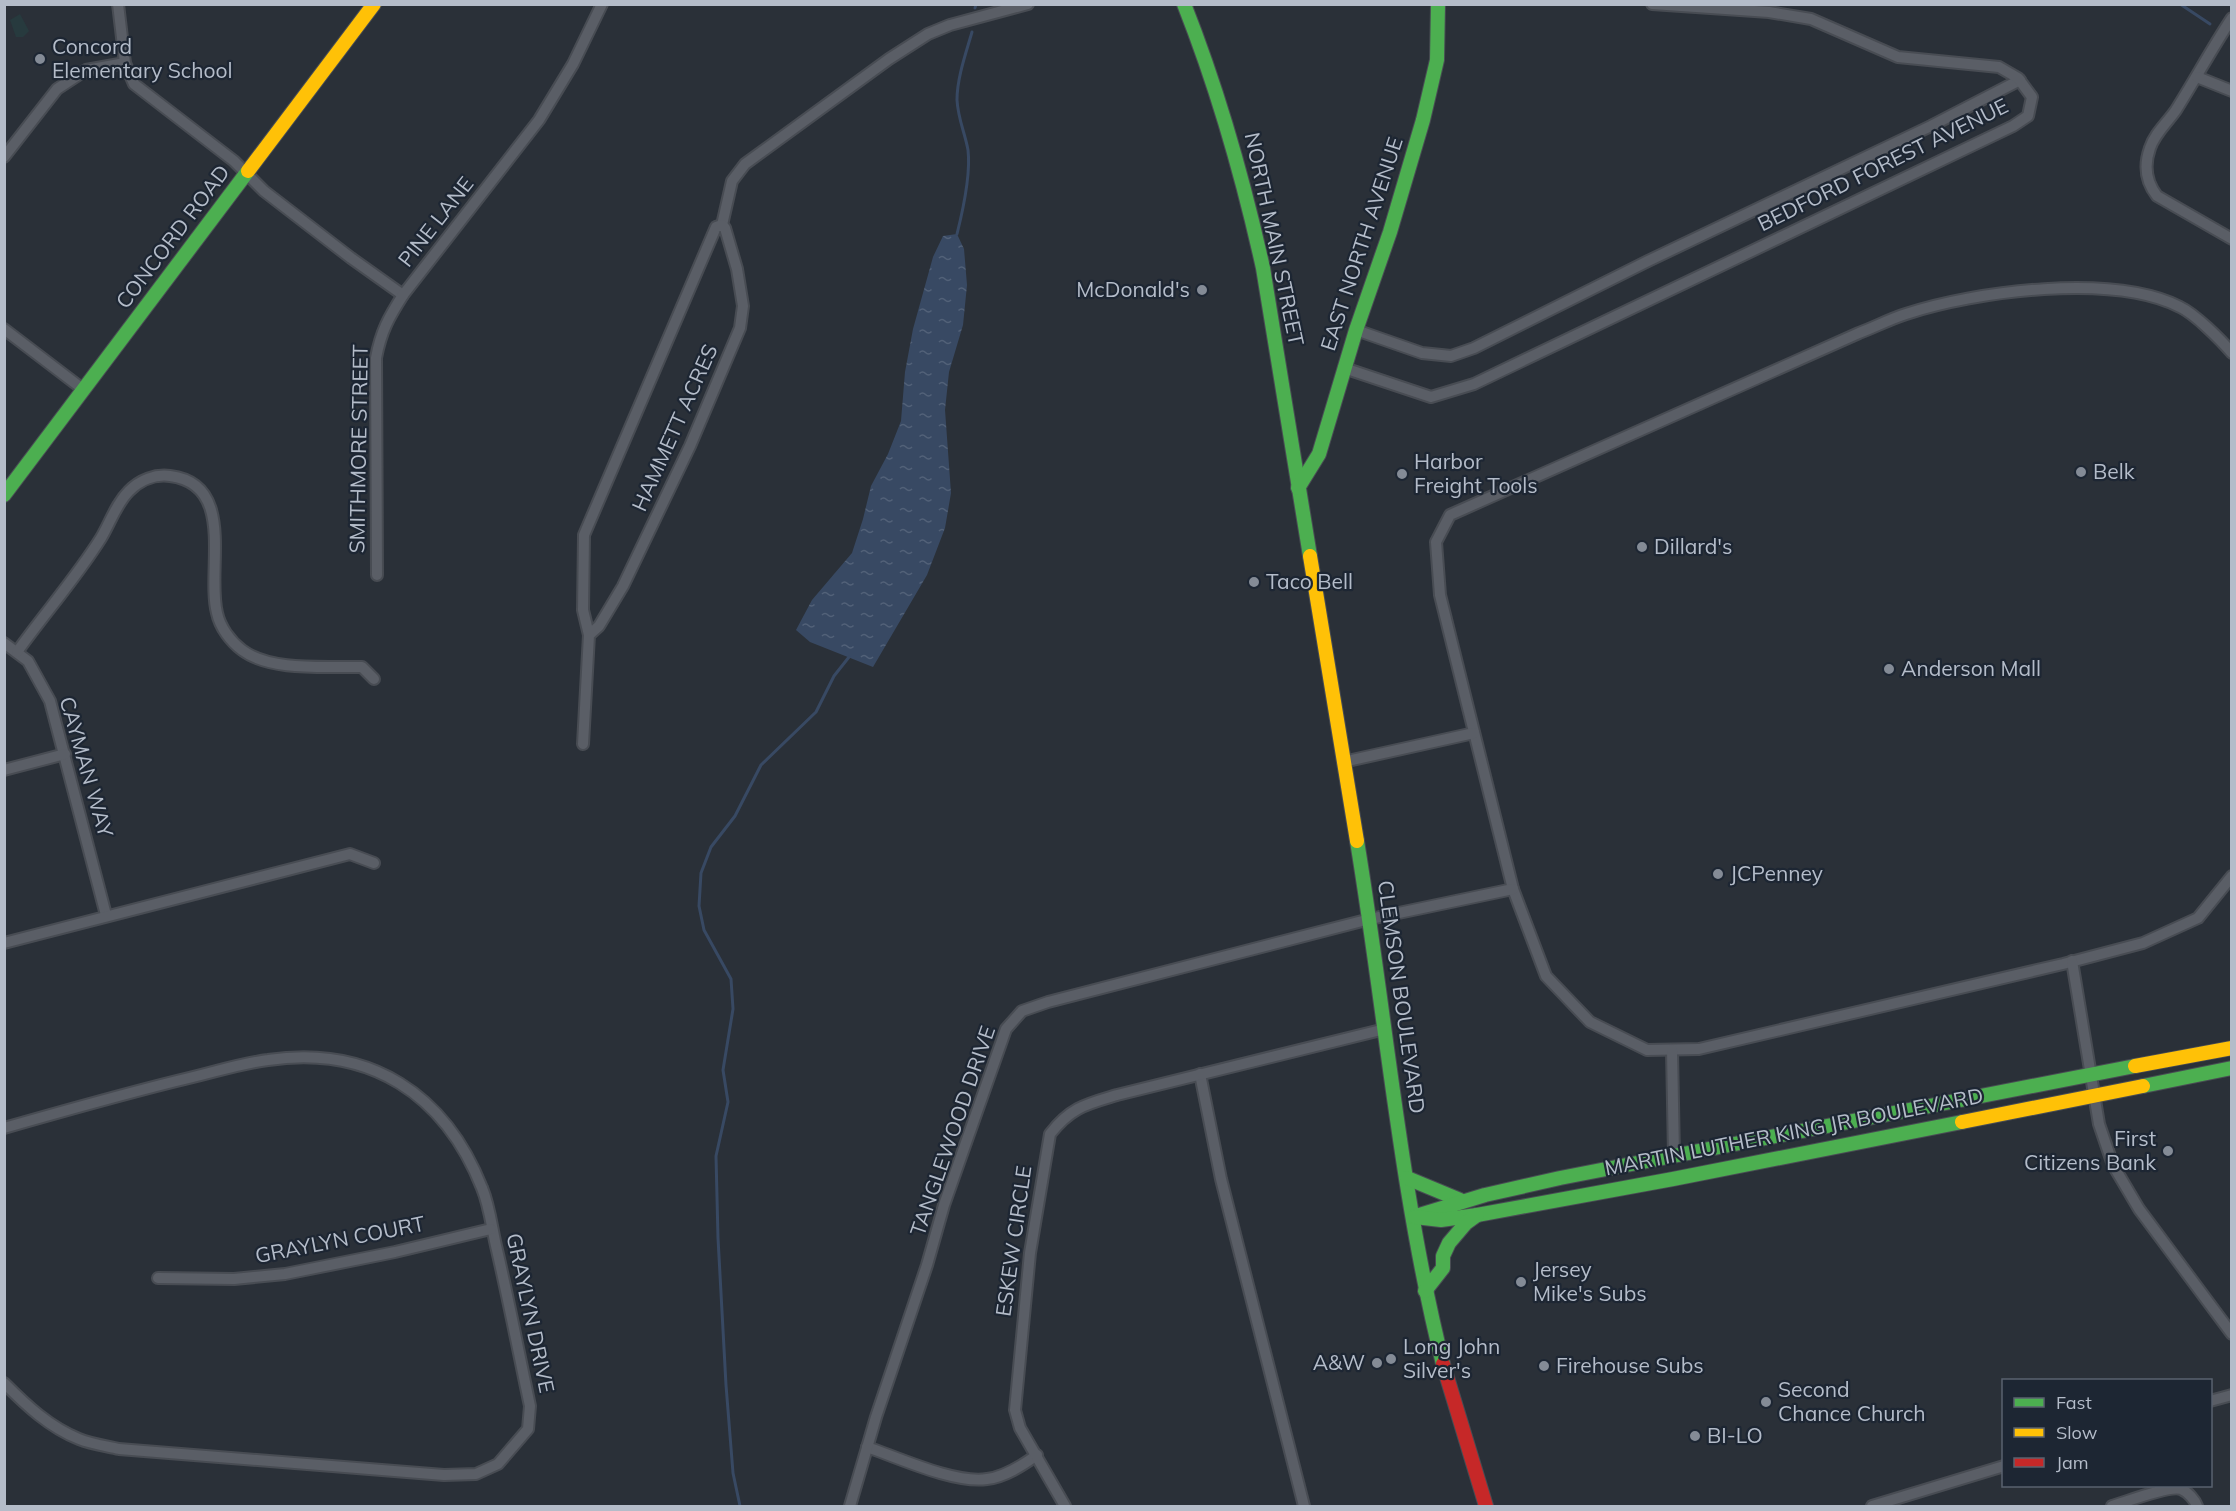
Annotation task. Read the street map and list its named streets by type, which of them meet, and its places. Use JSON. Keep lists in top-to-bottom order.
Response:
{
  "streets": {
    "street": [
      "BEDFORD FOREST AVENUE",
      "PINE LANE",
      "CONCORD ROAD",
      "NORTH MAIN STREET",
      "EAST NORTH AVENUE",
      "HAMMETT ACRES",
      "SMITHMORE STREET",
      "CAYMAN WAY",
      "CLEMSON BOULEVARD",
      "TANGLEWOOD DRIVE",
      "MARTIN LUTHER KING JR BOULEVARD",
      "GRAYLYN COURT",
      "ESKEW CIRCLE",
      "GRAYLYN DRIVE"
    ]
  },
  "crossings": [
    ["BEDFORD FOREST AVENUE", "EAST NORTH AVENUE"],
    ["PINE LANE", "CONCORD ROAD"],
    ["PINE LANE", "SMITHMORE STREET"],
    ["NORTH MAIN STREET", "EAST NORTH AVENUE"],
    ["NORTH MAIN STREET", "CLEMSON BOULEVARD"],
    ["EAST NORTH AVENUE", "CLEMSON BOULEVARD"],
    ["CLEMSON BOULEVARD", "TANGLEWOOD DRIVE"],
    ["CLEMSON BOULEVARD", "MARTIN LUTHER KING JR BOULEVARD"],
    ["CLEMSON BOULEVARD", "ESKEW CIRCLE"],
    ["GRAYLYN COURT", "GRAYLYN DRIVE"]
  ],
  "places": [
    "Concord Elementary School",
    "McDonald's",
    "Belk",
    "Harbor Freight Tools",
    "Dillard's",
    "Taco Bell",
    "Anderson Mall",
    "JCPenney",
    "First Citizens Bank",
    "Jersey Mike's Subs",
    "Long John Silver's",
    "A&W",
    "Firehouse Subs",
    "Second Chance Church",
    "BI-LO"
  ],
  "legend": ["Fast", "Slow", "Jam"]
}
